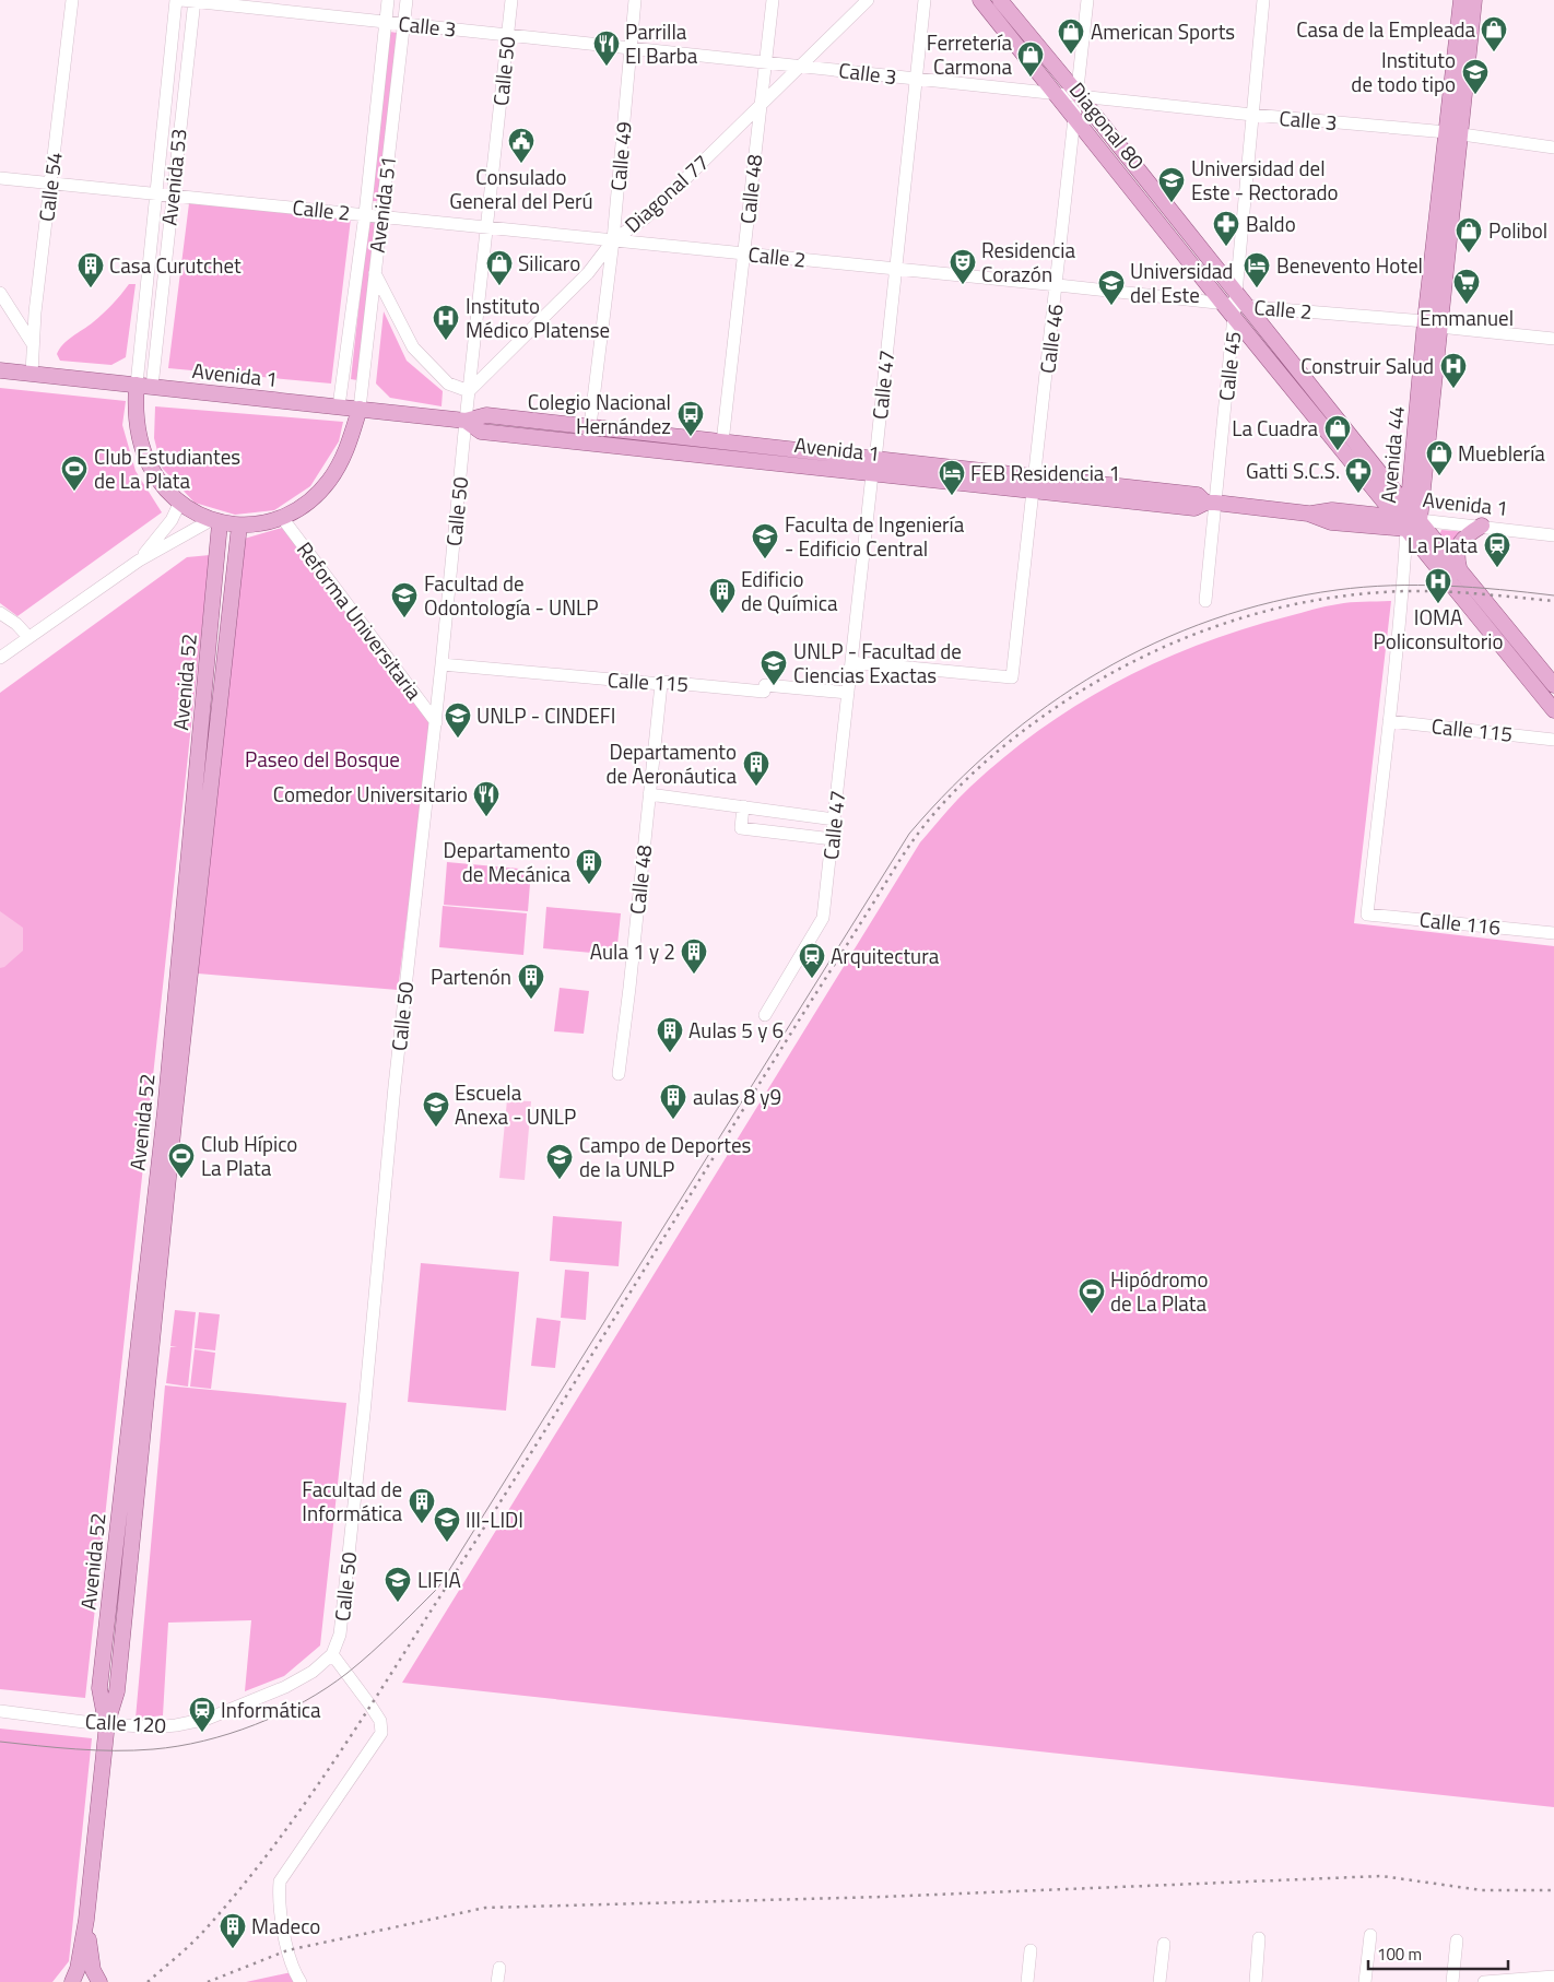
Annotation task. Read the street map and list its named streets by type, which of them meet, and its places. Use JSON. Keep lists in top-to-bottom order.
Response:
{
  "streets": {
    "main road": [
      "Diagonal 80",
      "Avenida 1",
      "Avenida 44",
      "Avenida 52"
    ],
    "street": [
      "Calle 3",
      "Calle 50",
      "Calle 49",
      "Avenida 53",
      "Calle 54",
      "Calle 48",
      "Diagonal 77",
      "Avenida 51",
      "Calle 2",
      "Calle 46",
      "Calle 45",
      "Calle 47",
      "Reforma Universitaria",
      "Calle 115",
      "Calle 116",
      "Calle 120"
    ]
  },
  "crossings": [
    ["Calle 3", "Calle 50"],
    ["Calle 3", "Diagonal 80"],
    ["Calle 3", "Calle 49"],
    ["Calle 3", "Avenida 53"],
    ["Calle 3", "Calle 48"],
    ["Calle 3", "Diagonal 77"],
    ["Calle 3", "Avenida 51"],
    ["Calle 3", "Calle 46"],
    ["Calle 3", "Calle 45"],
    ["Calle 3", "Calle 47"],
    ["Calle 3", "Avenida 44"],
    ["Calle 50", "Diagonal 77"],
    ["Calle 50", "Calle 2"],
    ["Calle 50", "Avenida 1"],
    ["Calle 50", "Reforma Universitaria"],
    ["Calle 50", "Calle 115"],
    ["Calle 50", "Calle 120"],
    ["Diagonal 80", "Calle 2"],
    ["Diagonal 80", "Calle 46"],
    ["Diagonal 80", "Calle 45"],
    ["Diagonal 80", "Avenida 1"],
    ["Diagonal 80", "Avenida 44"],
    ["Calle 49", "Diagonal 77"],
    ["Calle 49", "Calle 2"],
    ["Calle 49", "Avenida 1"],
    ["Avenida 53", "Calle 2"],
    ["Avenida 53", "Avenida 1"],
    ["Calle 54", "Calle 2"],
    ["Calle 54", "Avenida 1"],
    ["Calle 48", "Diagonal 77"],
    ["Calle 48", "Calle 2"],
    ["Calle 48", "Avenida 1"],
    ["Calle 48", "Calle 115"],
    ["Diagonal 77", "Calle 2"],
    ["Avenida 51", "Calle 2"],
    ["Avenida 51", "Avenida 1"],
    ["Calle 2", "Calle 46"],
    ["Calle 2", "Calle 45"],
    ["Calle 2", "Calle 47"],
    ["Calle 2", "Avenida 44"],
    ["Calle 46", "Avenida 1"],
    ["Calle 46", "Calle 47"],
    ["Calle 45", "Avenida 1"],
    ["Avenida 1", "Calle 47"],
    ["Avenida 1", "Avenida 44"],
    ["Calle 47", "Calle 115"],
    ["Avenida 44", "Calle 115"],
    ["Avenida 44", "Calle 116"],
    ["Avenida 52", "Calle 120"]
  ],
  "parks": ["Paseo del Bosque"],
  "places": {
    "shop": [
      "Casa de la Empleada",
      "American Sports",
      "Ferretería Carmona",
      "Polibol",
      "Silicaro",
      "La Cuadra",
      "Mueblería"
    ],
    "restaurant": ["Parrilla El Barba", "Comedor Universitario"],
    "school or university": [
      "Instituto de todo tipo",
      "Universidad del Este - Rectorado",
      "Universidad del Este",
      "Faculta de Ingeniería - Edificio Central",
      "Facultad de Odontología - UNLP",
      "UNLP - Facultad de Ciencias Exactas",
      "UNLP - CINDEFI",
      "Escuela Anexa - UNLP",
      "Campo de Deportes de la UNLP",
      "III-LIDI",
      "LIFIA"
    ],
    "public building": ["Consulado General del Perú"],
    "pharmacy": ["Baldo", "Gatti S.C.S."],
    "theatre": ["Residencia Corazón"],
    "building": [
      "Casa Curutchet",
      "Edificio de Química",
      "Departamento de Aeronáutica",
      "Departamento de Mecánica",
      "Aula 1 y 2",
      "Partenón",
      "Aulas 5 y 6",
      "aulas 8 y9",
      "Facultad de Informática",
      "Madeco"
    ],
    "hotel": ["Benevento Hotel", "FEB Residencia 1"],
    "supermarket": ["Emmanuel"],
    "hospital": ["Instituto Médico Platense", "Construir Salud", "IOMA Policonsultorio"],
    "bus stop": ["Colegio Nacional Hernández"],
    "sports": ["Club Estudiantes de La Plata", "Club Hípico La Plata", "Hipódromo de La Plata"],
    "station": ["La Plata", "Arquitectura", "Informática"]
  },
  "scale_bar": "100 m"
}
